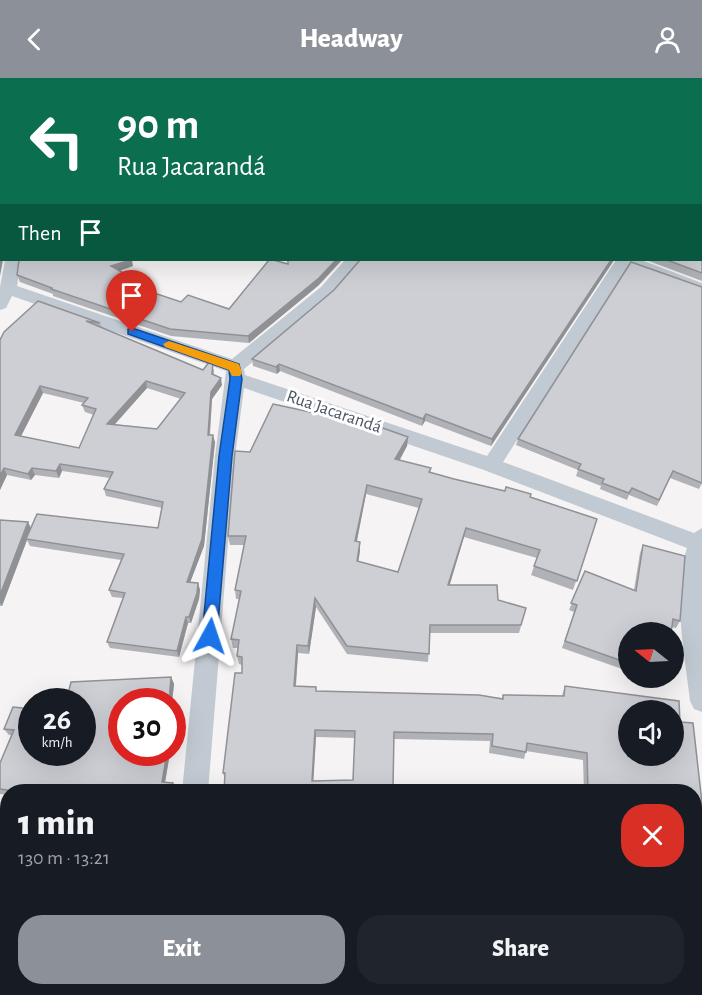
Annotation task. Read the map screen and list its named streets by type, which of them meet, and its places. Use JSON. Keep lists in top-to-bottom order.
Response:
{
  "streets": {
    "street": ["Rua Jacarandá"]
  },
  "north": "left",
  "page": {
    "header": "Headway",
    "turn": ["90 m", "Rua Jacarandá"],
    "then": "Then",
    "speed": "26 km/h",
    "limit": "30",
    "heading": ["1 min", "130 m · 13:21"],
    "buttons": ["Exit", "Share"]
  }
}
